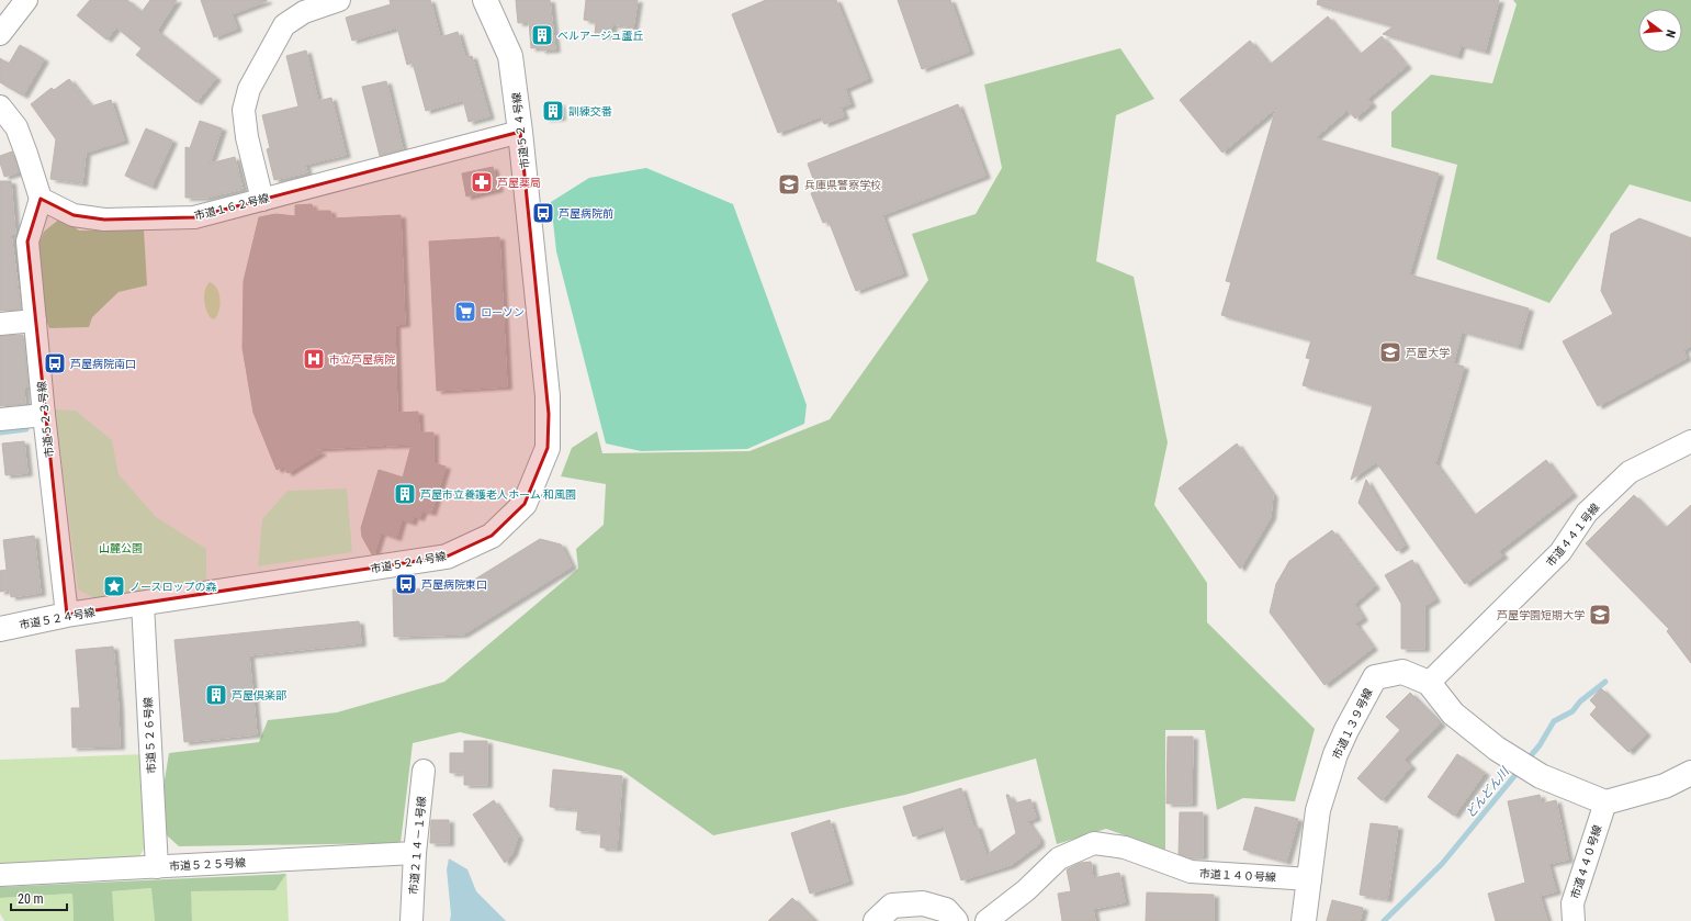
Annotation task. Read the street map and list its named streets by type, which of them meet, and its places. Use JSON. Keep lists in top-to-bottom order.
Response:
{
  "streets": {
    "street": [
      "市道５２４号線",
      "市道１６２号線",
      "市道５２３号線",
      "市道４４１号線",
      "市道１３９号線",
      "市道５２６号線",
      "市道２１４－１号線",
      "市道４４０号線",
      "市道５２５号線",
      "市道１４０号線"
    ]
  },
  "crossings": [
    ["市道５２４号線", "市道１６２号線"],
    ["市道５２４号線", "市道５２３号線"],
    ["市道５２４号線", "市道５２６号線"],
    ["市道１６２号線", "市道５２３号線"],
    ["市道４４１号線", "市道１３９号線"],
    ["市道１３９号線", "市道４４０号線"],
    ["市道１３９号線", "市道１４０号線"],
    ["市道５２６号線", "市道５２５号線"],
    ["市道２１４－１号線", "市道５２５号線"]
  ],
  "water": ["どんどん川"],
  "parks": ["山麓公園"],
  "places": {
    "building": [
      "ベルアージュ蘆丘",
      "訓練交番",
      "芦屋市立養護老人ホーム 和風園",
      "芦屋倶楽部"
    ],
    "pharmacy": ["芦屋薬局"],
    "school or university": ["兵庫県警察学校", "芦屋大学", "芦屋学園短期大学"],
    "bus stop": ["芦屋病院前", "芦屋病院南口", "芦屋病院東口"],
    "supermarket": ["ローソン"],
    "hospital": ["市立芦屋病院"],
    "place": ["ノースロップの森"]
  },
  "scale_bar": "20 m",
  "north": "right"
}
